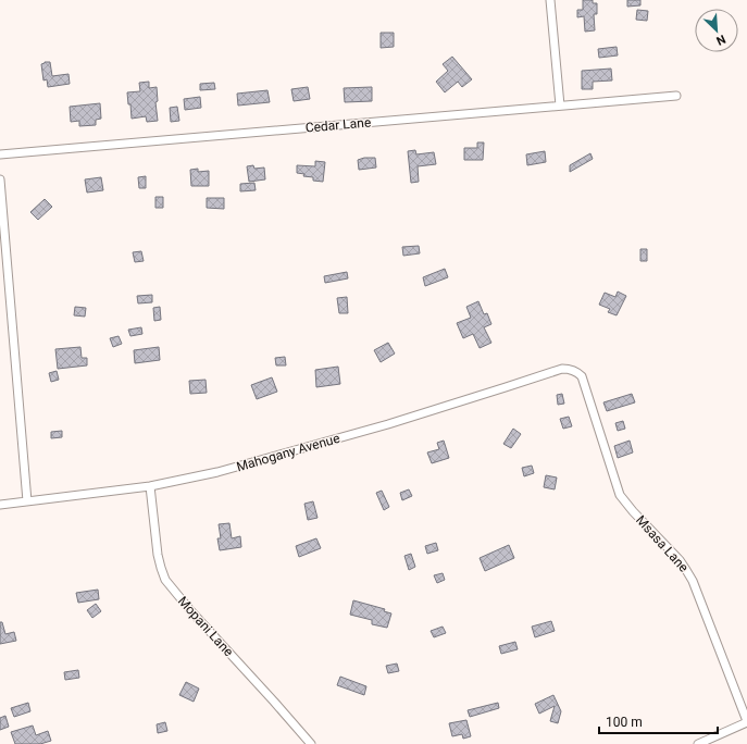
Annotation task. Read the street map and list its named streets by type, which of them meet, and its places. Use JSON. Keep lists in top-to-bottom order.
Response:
{
  "streets": {
    "street": [
      "Cedar Lane",
      "Mahogany Avenue",
      "Msasa Lane",
      "Mopani Lane"
    ]
  },
  "crossings": [
    ["Mahogany Avenue", "Msasa Lane"],
    ["Mahogany Avenue", "Mopani Lane"]
  ],
  "scale_bar": "100 m",
  "north": "bottom right"
}
